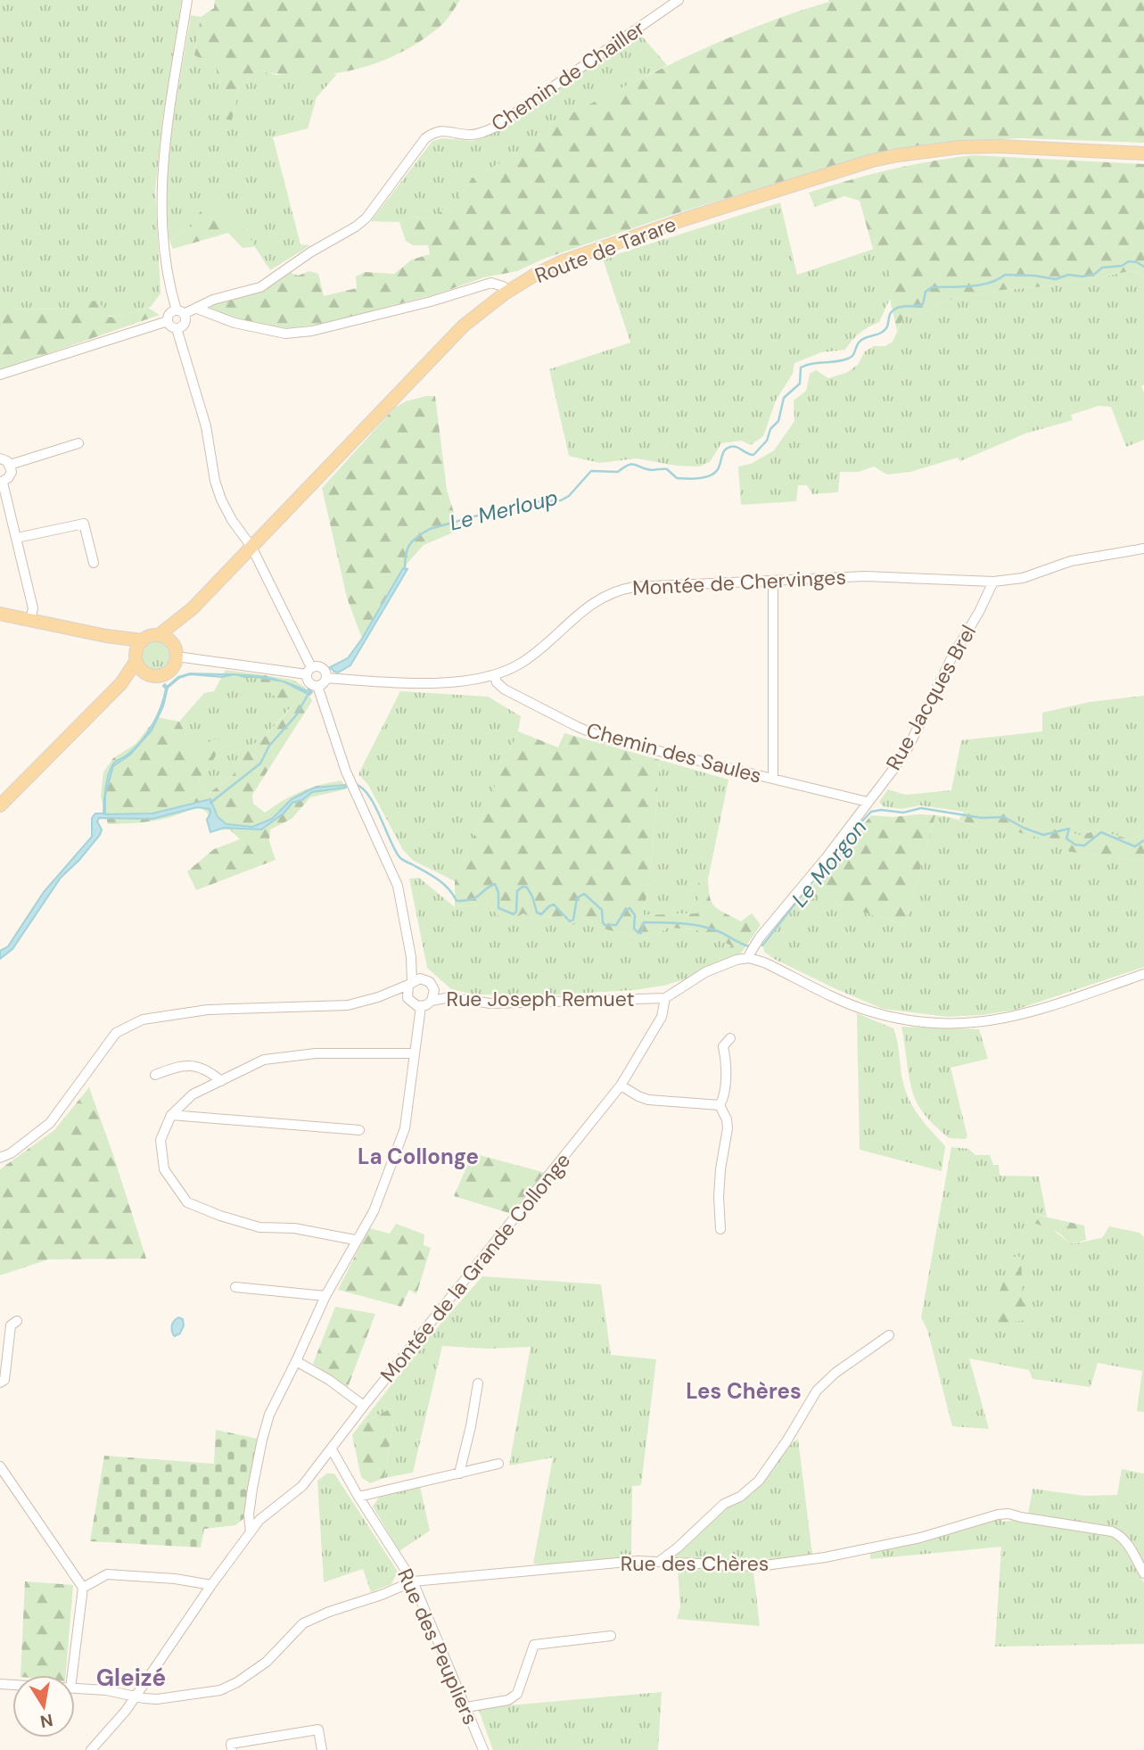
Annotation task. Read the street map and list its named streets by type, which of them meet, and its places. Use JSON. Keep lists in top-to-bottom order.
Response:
{
  "streets": {
    "main road": ["Route de Tarare"],
    "street": [
      "Chemin de Chailler",
      "Montée de Chervinges",
      "Rue Jacques Brel",
      "Chemin des Saules",
      "Rue Joseph Remuet",
      "Montée de la Grande Collonge",
      "Rue des Chères",
      "Rue des Peupliers"
    ]
  },
  "crossings": [
    ["Montée de Chervinges", "Rue Jacques Brel"],
    ["Montée de Chervinges", "Chemin des Saules"],
    ["Rue Jacques Brel", "Chemin des Saules"],
    ["Rue Joseph Remuet", "Montée de la Grande Collonge"],
    ["Montée de la Grande Collonge", "Rue des Chères"],
    ["Montée de la Grande Collonge", "Rue des Peupliers"],
    ["Rue des Chères", "Rue des Peupliers"]
  ],
  "districts": ["La Collonge", "Les Chères", "Gleizé"],
  "water": ["Le Merloup", "Le Morgon"],
  "north": "bottom"
}
